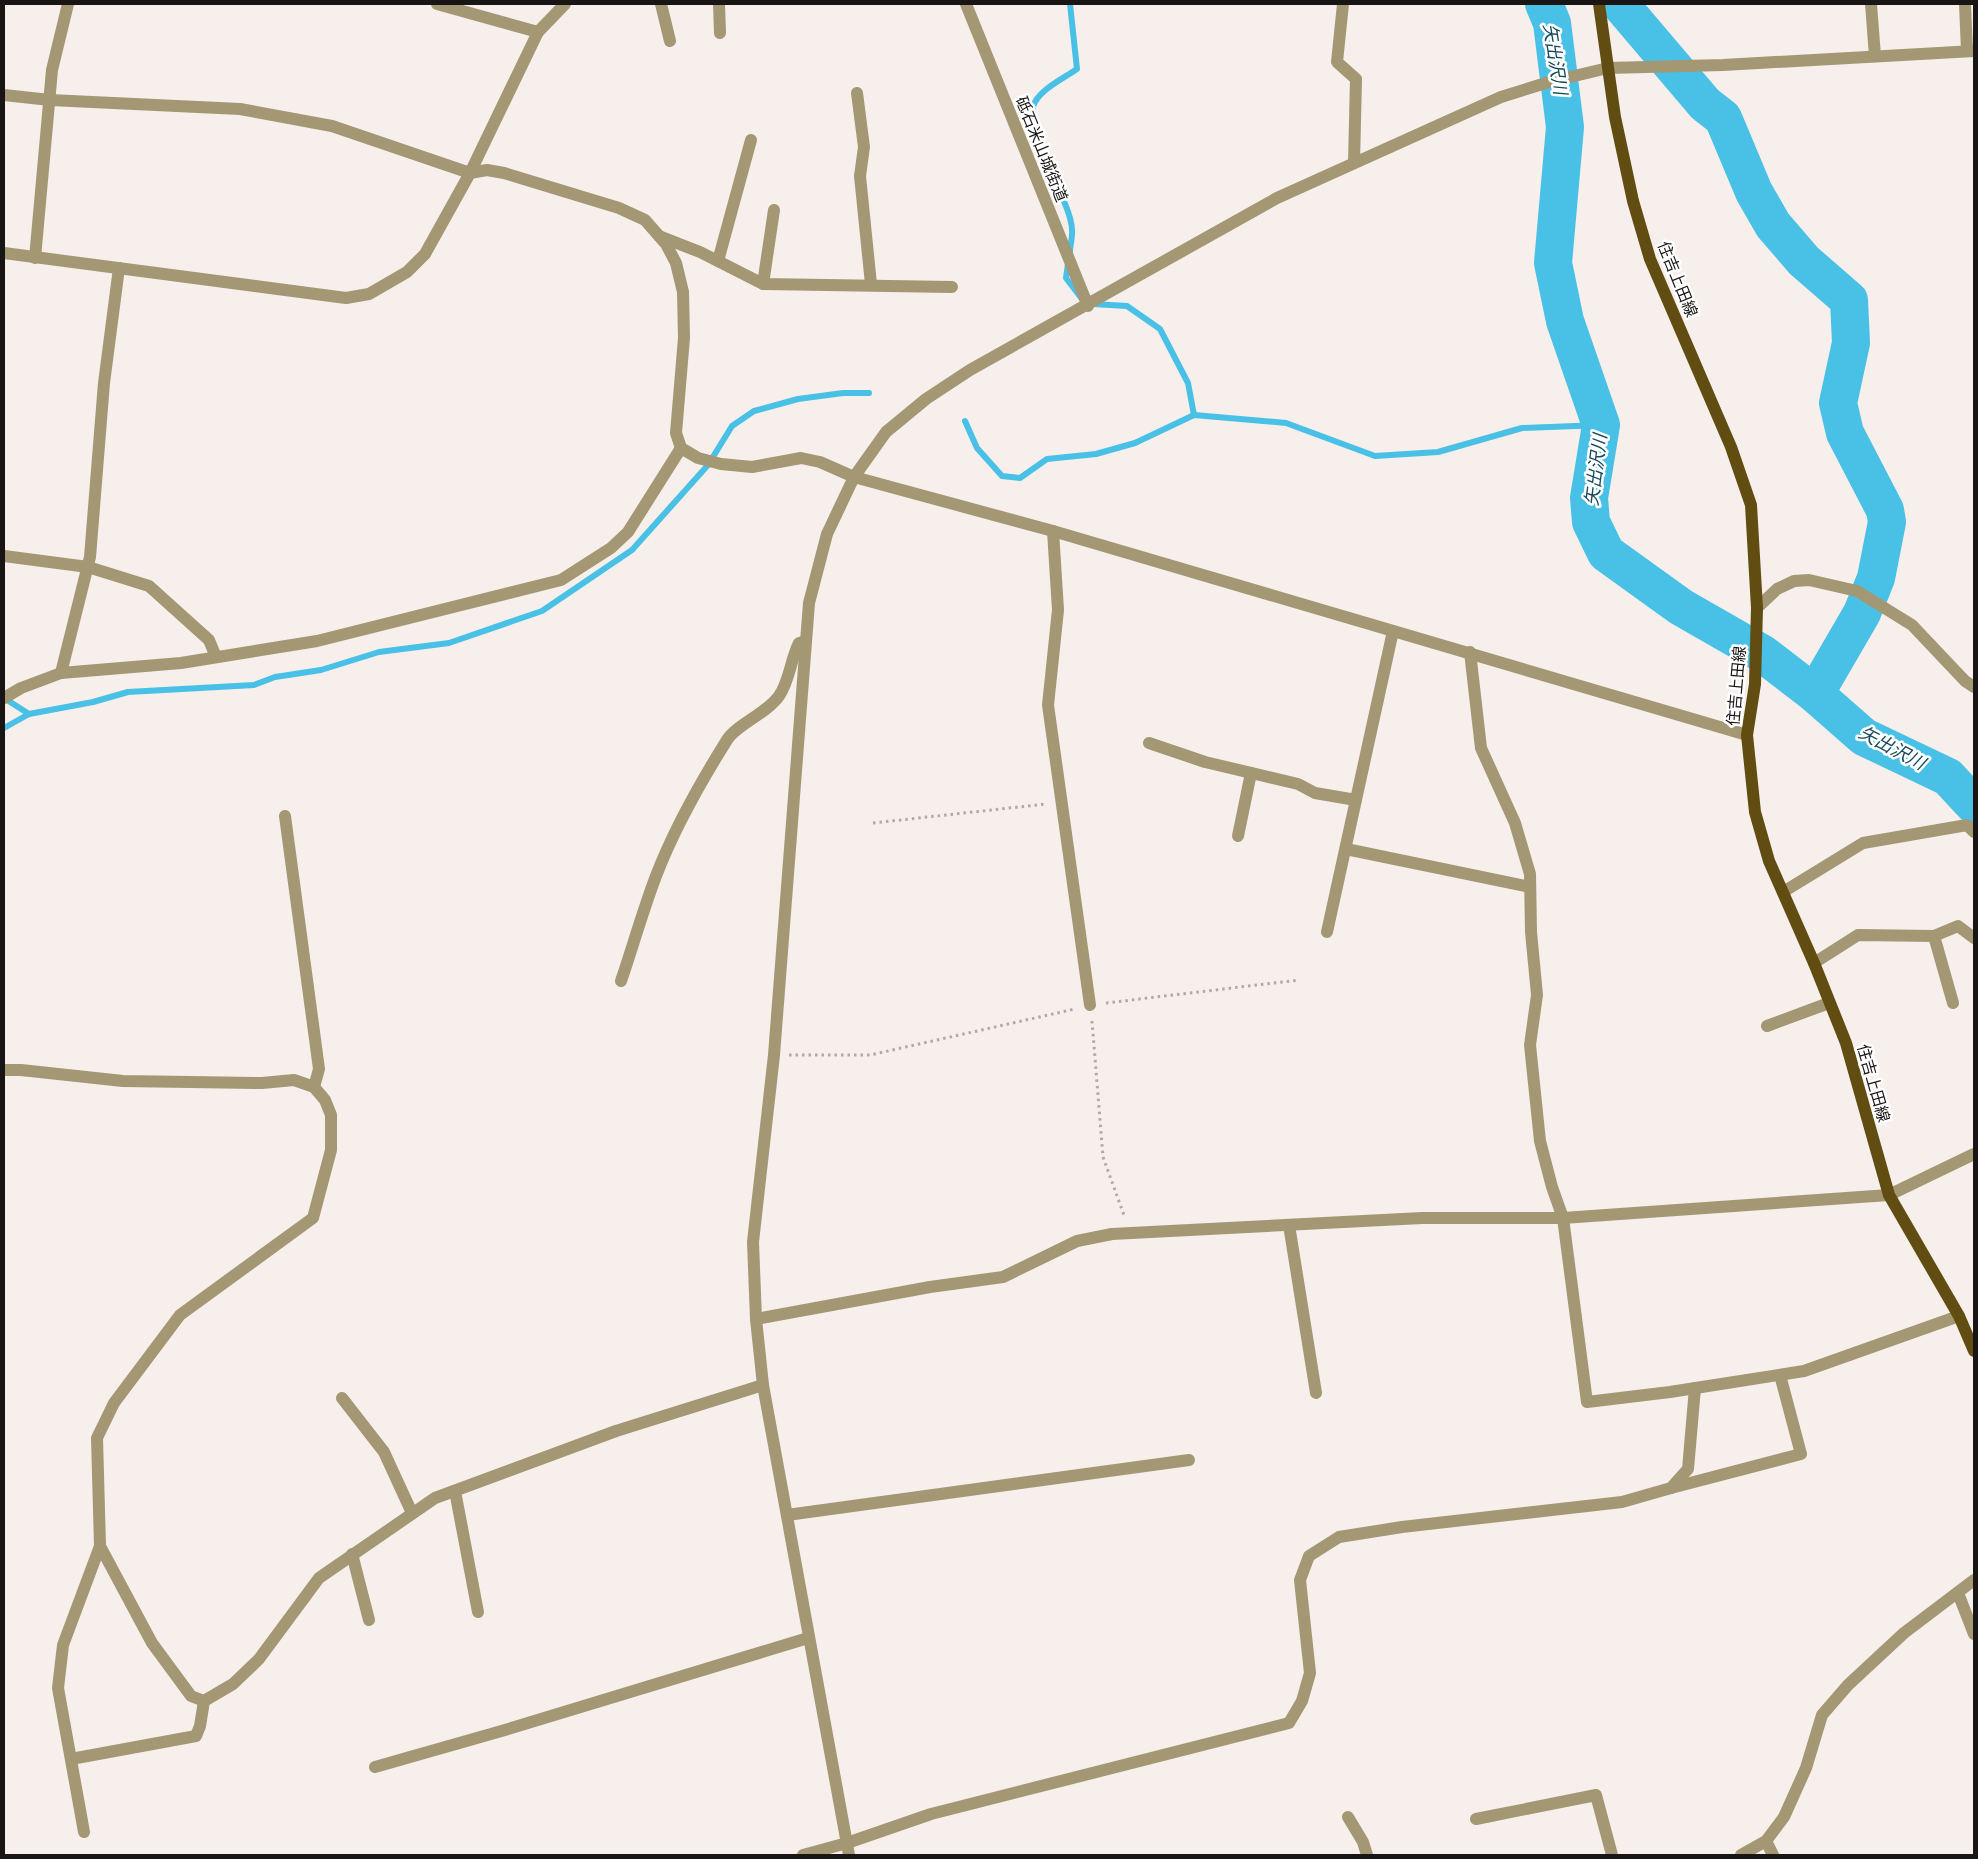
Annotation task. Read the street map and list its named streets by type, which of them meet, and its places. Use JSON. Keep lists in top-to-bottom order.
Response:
{
  "streets": {
    "main road": ["住吉上田線"],
    "street": ["砥石米山城街道"]
  },
  "water": ["矢出沢川"]
}
